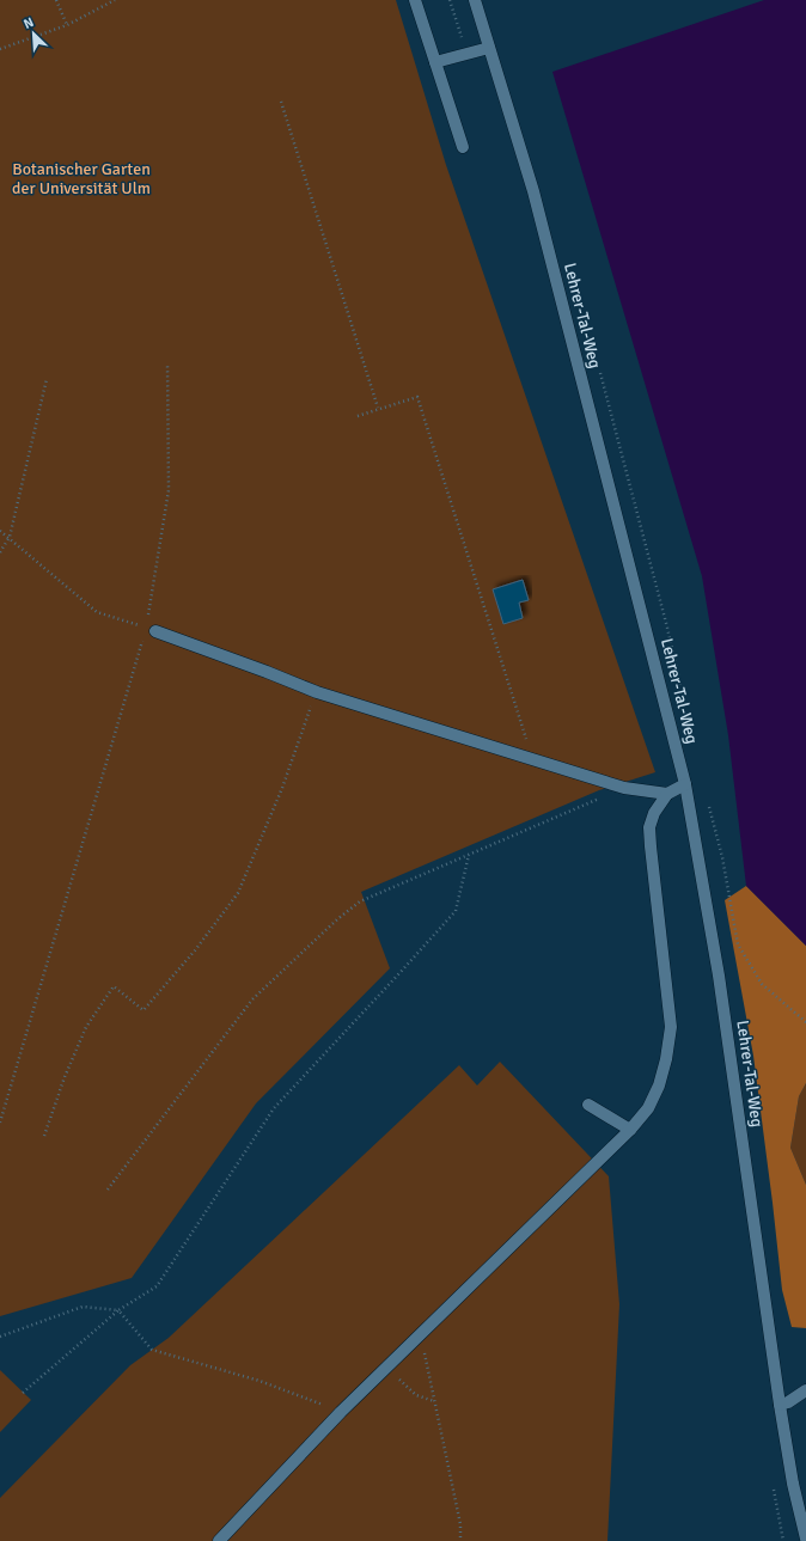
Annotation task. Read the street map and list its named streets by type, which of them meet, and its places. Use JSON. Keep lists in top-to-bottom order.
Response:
{
  "streets": {
    "street": ["Lehrer-Tal-Weg"]
  },
  "parks": ["Botanischer Garten der Universität Ulm"],
  "north": "top left"
}
